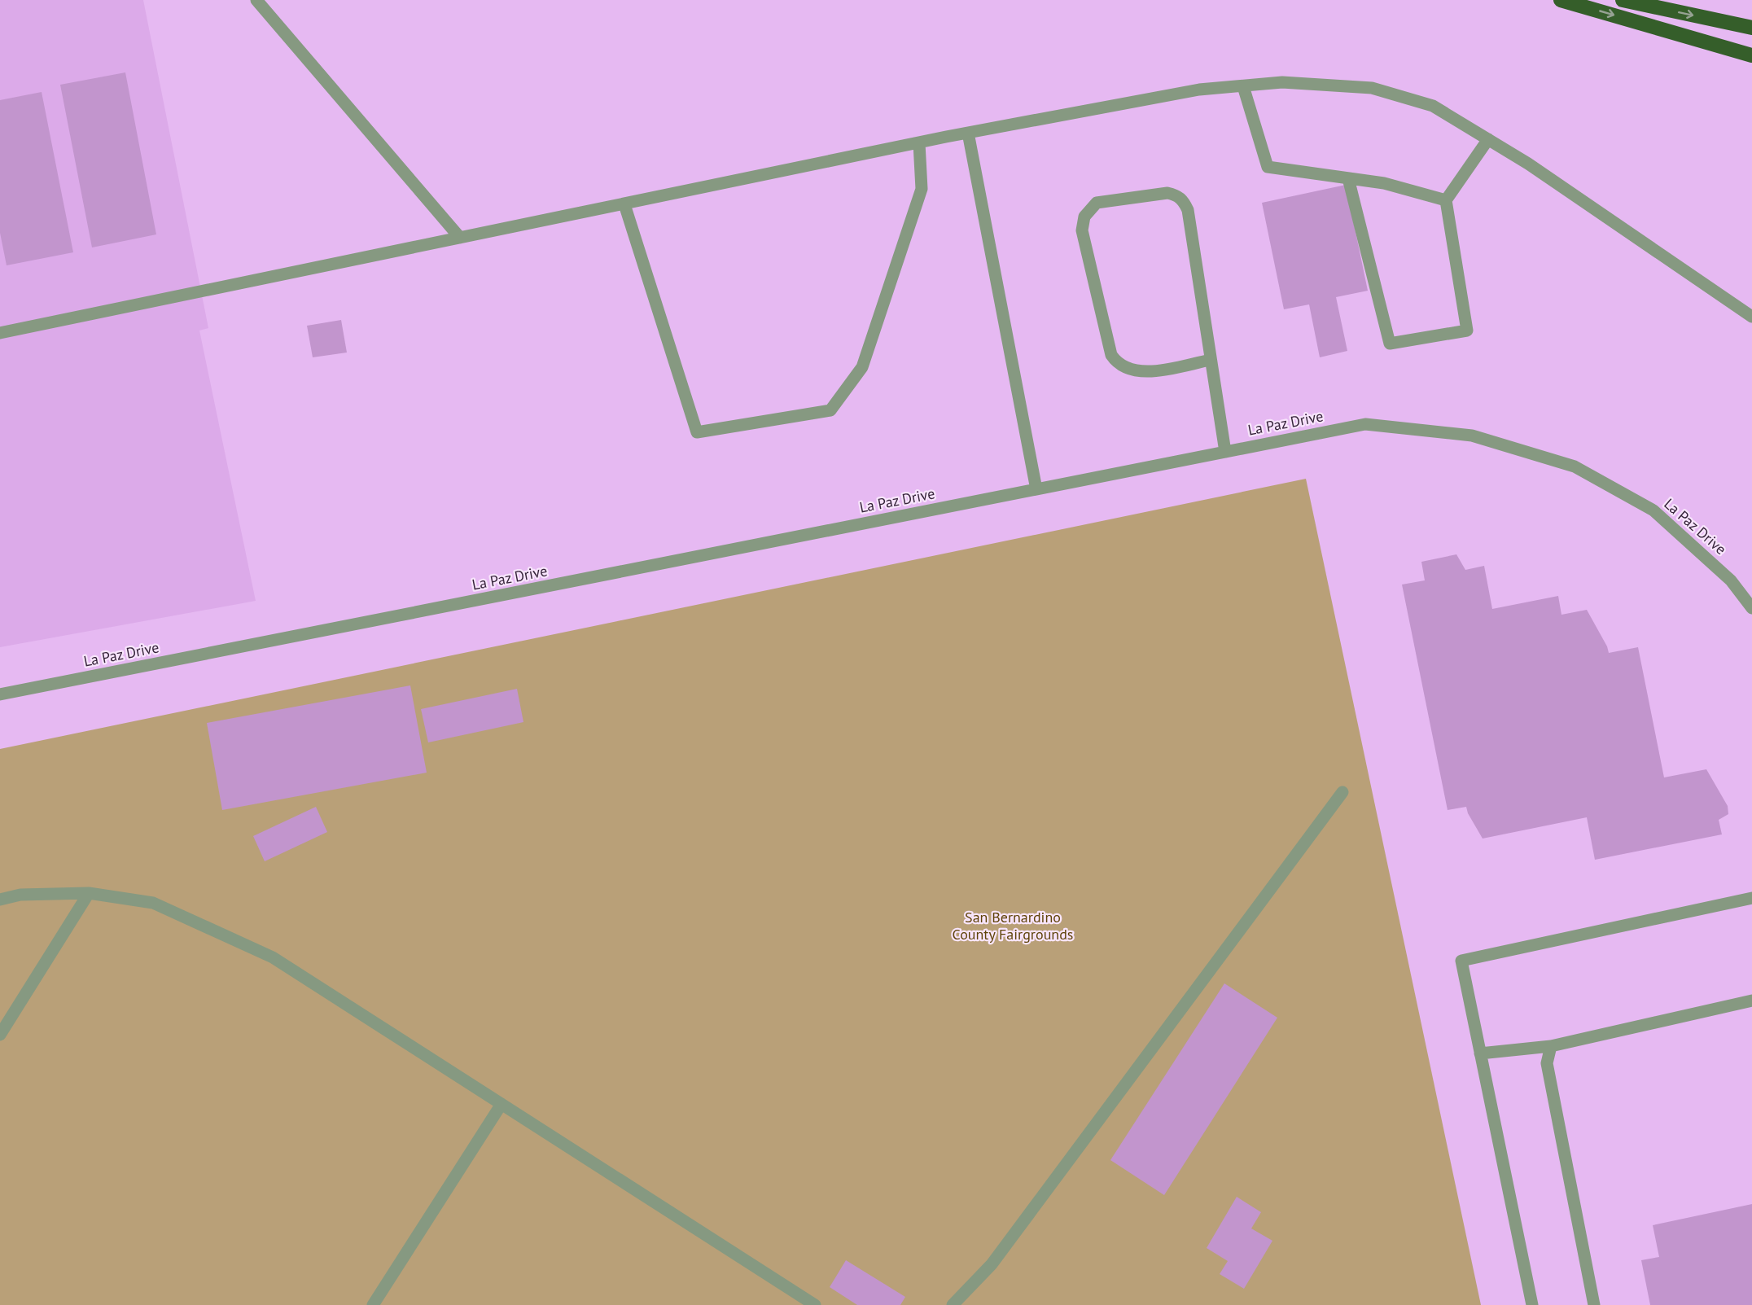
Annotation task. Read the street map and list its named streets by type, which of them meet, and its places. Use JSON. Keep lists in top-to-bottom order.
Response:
{
  "streets": {
    "street": ["La Paz Drive"]
  },
  "parks": ["San Bernardino County Fairgrounds"]
}
